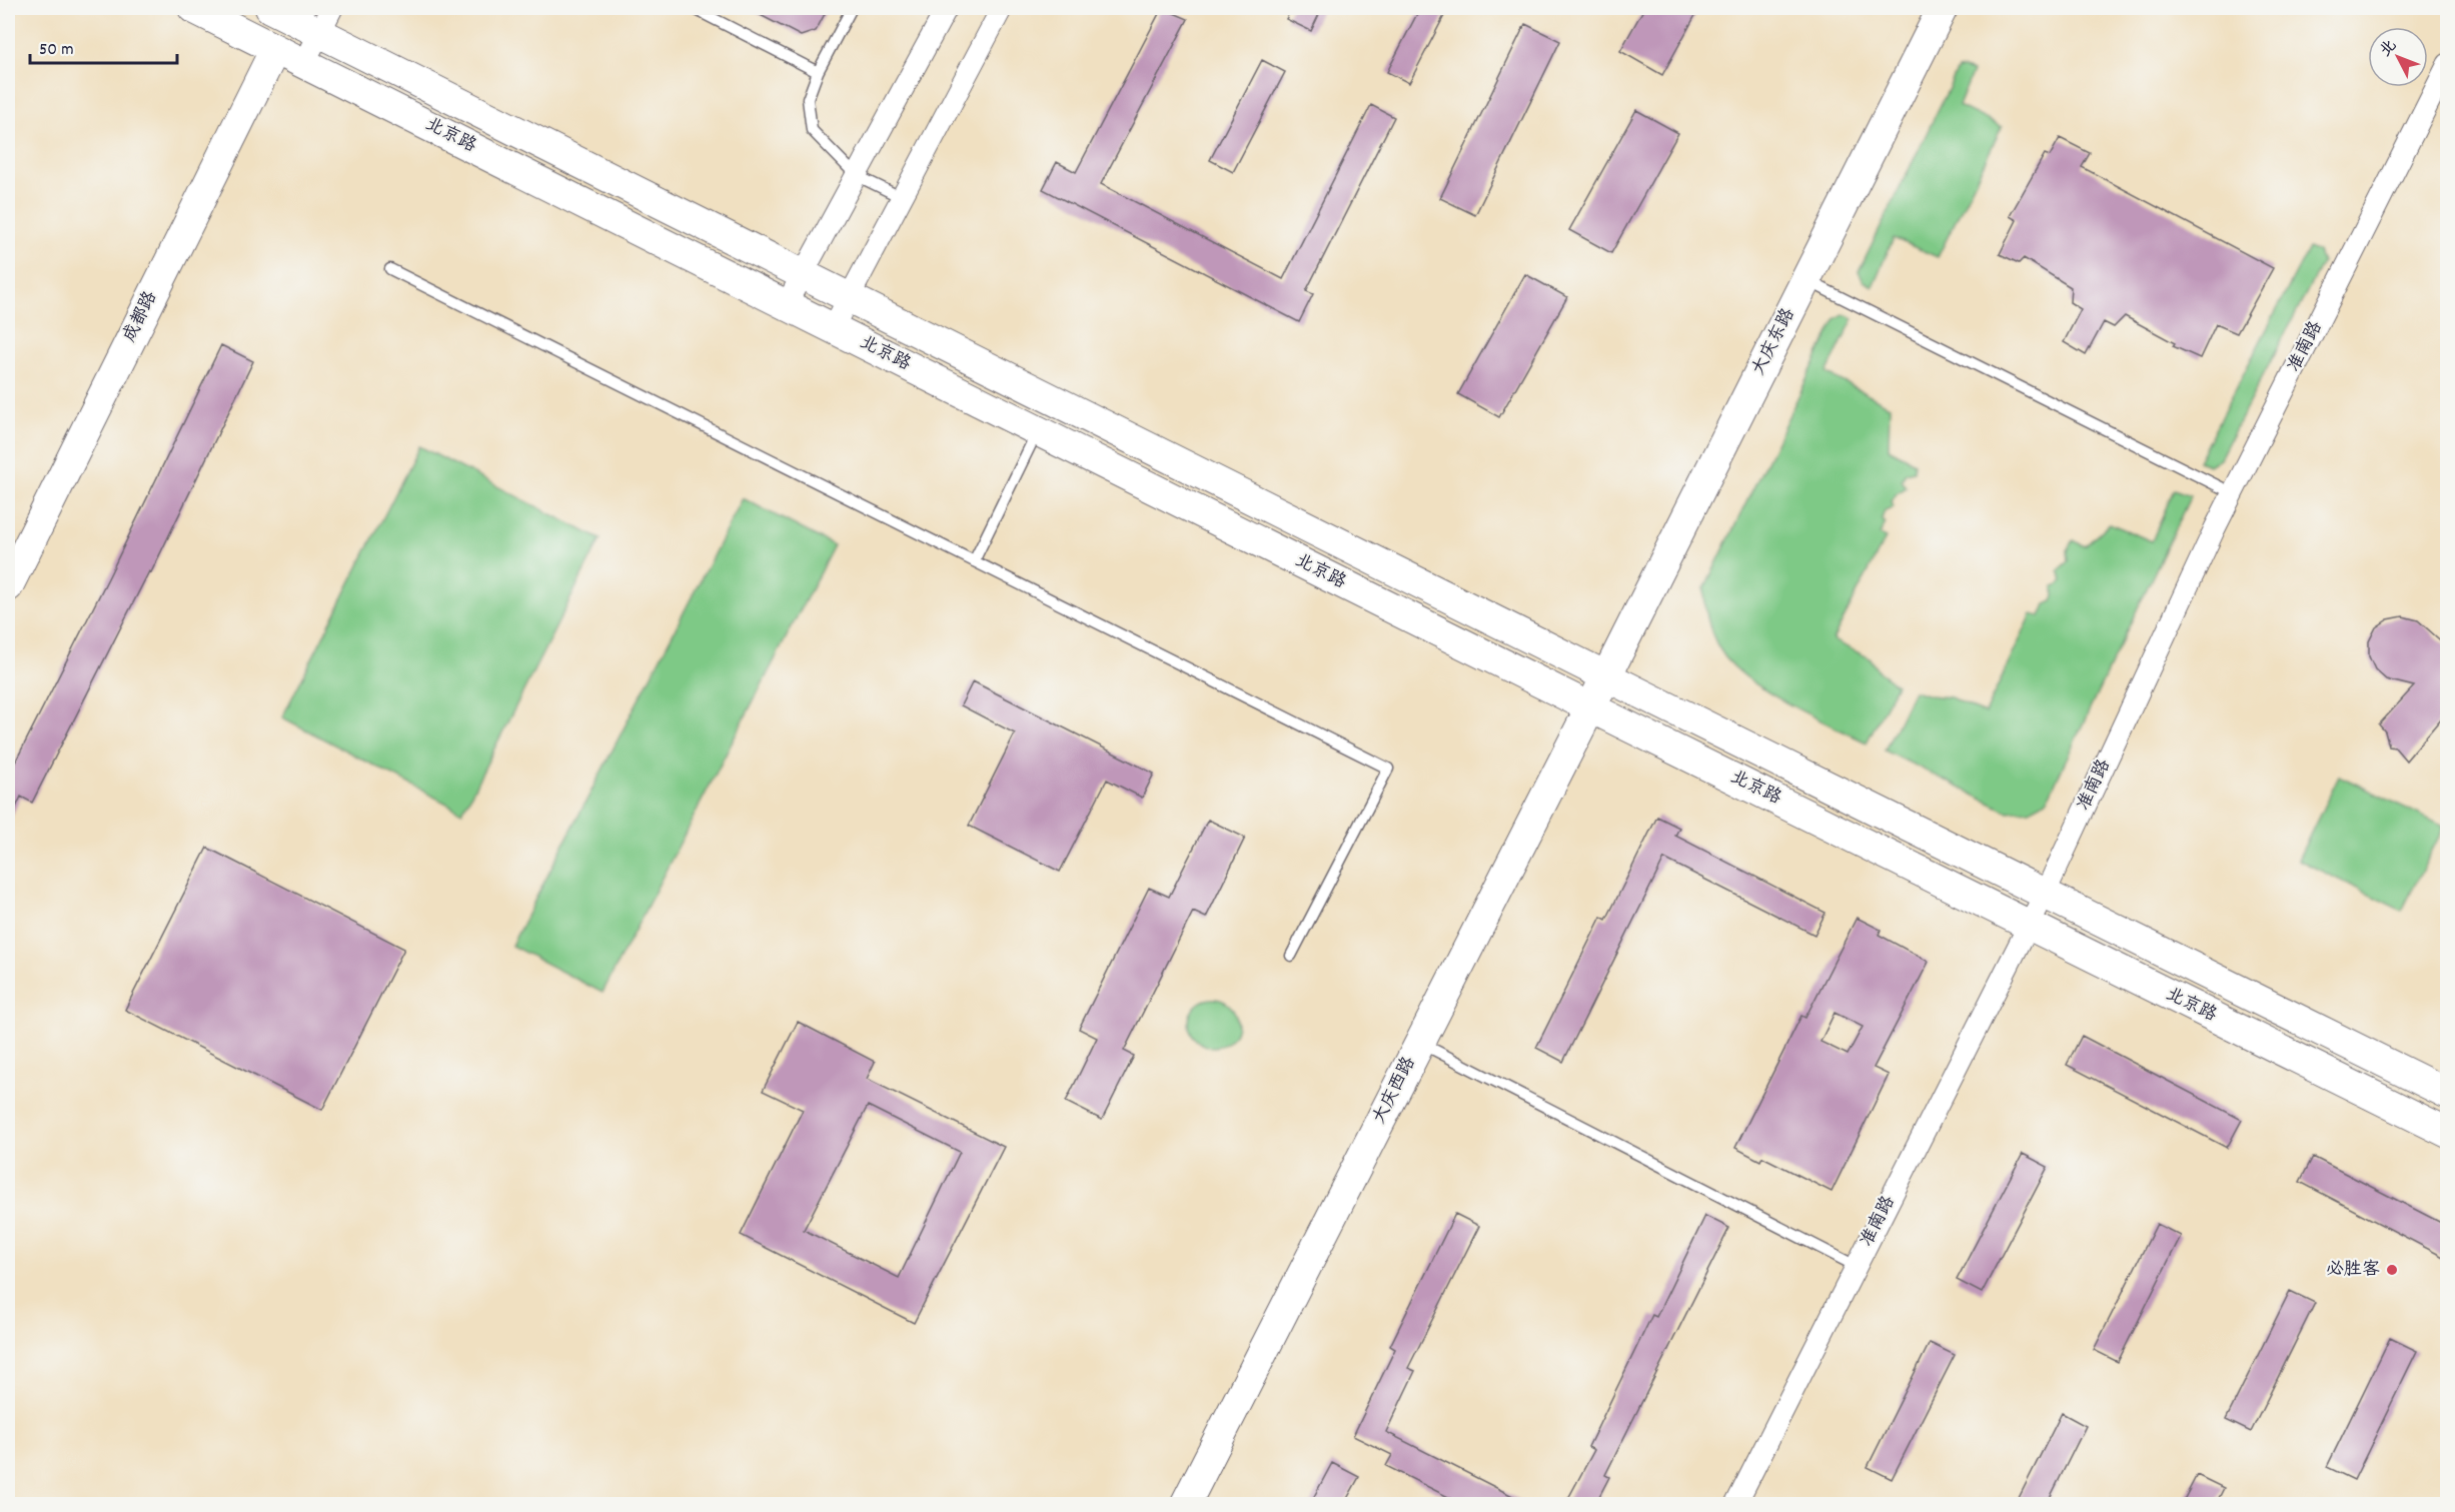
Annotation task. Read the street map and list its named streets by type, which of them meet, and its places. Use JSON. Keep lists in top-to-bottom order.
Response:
{
  "streets": {
    "main road": [
      "北京路",
      "成都路",
      "大庆东路",
      "大庆西路"
    ],
    "street": ["准南路"]
  },
  "crossings": [
    ["北京路", "成都路"],
    ["北京路", "大庆东路"],
    ["北京路", "准南路"],
    ["北京路", "大庆西路"],
    ["大庆东路", "大庆西路"]
  ],
  "places": ["必胜客"],
  "scale_bar": "50 m",
  "north": "top left"
}
